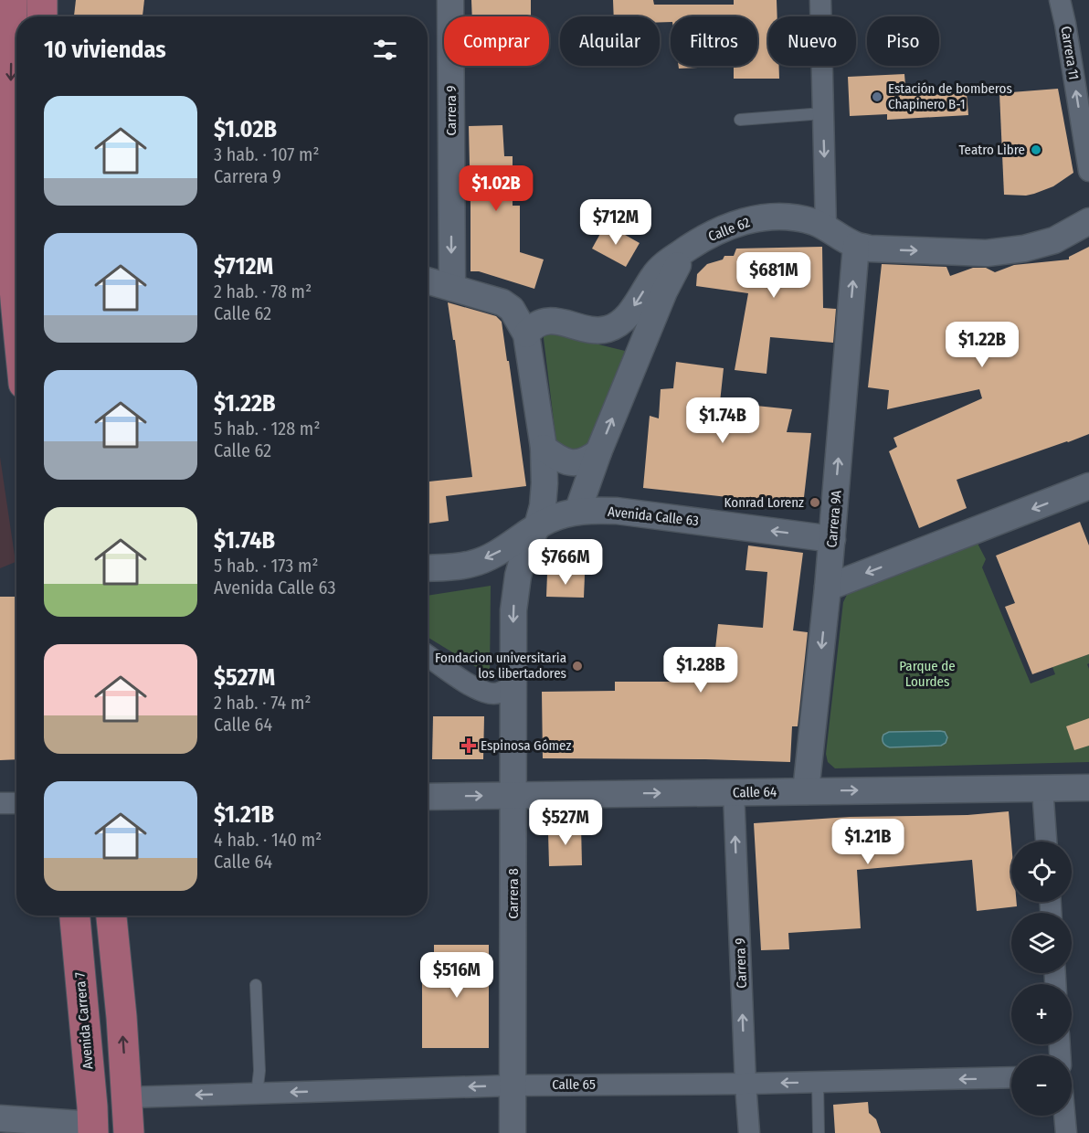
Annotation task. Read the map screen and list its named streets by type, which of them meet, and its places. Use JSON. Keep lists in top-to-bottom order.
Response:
{
  "streets": {
    "main road": ["Avenida Carrera 7"],
    "street": [
      "Carrera 11",
      "Carrera 9",
      "Calle 62",
      "Avenida Calle 63",
      "Carrera 9A",
      "Calle 64",
      "Carrera 8",
      "Calle 65"
    ]
  },
  "crossings": [
    ["Carrera 9", "Calle 64"],
    ["Carrera 9", "Calle 65"],
    ["Calle 62", "Carrera 9A"],
    ["Avenida Calle 63", "Carrera 9A"],
    ["Avenida Calle 63", "Carrera 8"],
    ["Carrera 9A", "Calle 64"],
    ["Calle 64", "Carrera 8"],
    ["Carrera 8", "Calle 65"]
  ],
  "one_way": [
    "Carrera 11",
    "Avenida Calle 63",
    "Calle 64",
    "Calle 65"
  ],
  "parks": ["Parque de Lourdes"],
  "places": {
    "other": [
      "Estación de bomberos Chapinero B-1",
      "Teatro Libre",
      "Konrad Lorenz",
      "Fondacion universitaria los libertadores"
    ],
    "health": ["Espinosa Gómez"]
  },
  "page": {
    "chip": [
      "Comprar",
      "Alquilar",
      "Filtros",
      "Nuevo",
      "Piso"
    ],
    "heading": "10 viviendas",
    "list": [
      {
        "name": "$1.02B",
        "note": "3 hab. · 107 m² · Carrera 9"
      },
      {
        "name": "$712M",
        "note": "2 hab. · 78 m² · Calle 62"
      },
      {
        "name": "$1.22B",
        "note": "5 hab. · 128 m² · Calle 62"
      },
      {
        "name": "$1.74B",
        "note": "5 hab. · 173 m² · Avenida Calle 63"
      },
      {
        "name": "$527M",
        "note": "2 hab. · 74 m² · Calle 64"
      },
      {
        "name": "$1.21B",
        "note": "4 hab. · 140 m² · Calle 64"
      }
    ],
    "price": [
      "$1.02B",
      "$712M",
      "$681M",
      "$1.22B",
      "$1.74B",
      "$766M",
      "$1.28B",
      "$527M",
      "$1.21B",
      "$516M"
    ],
    "map_buttons": ["+", "−"]
  }
}
